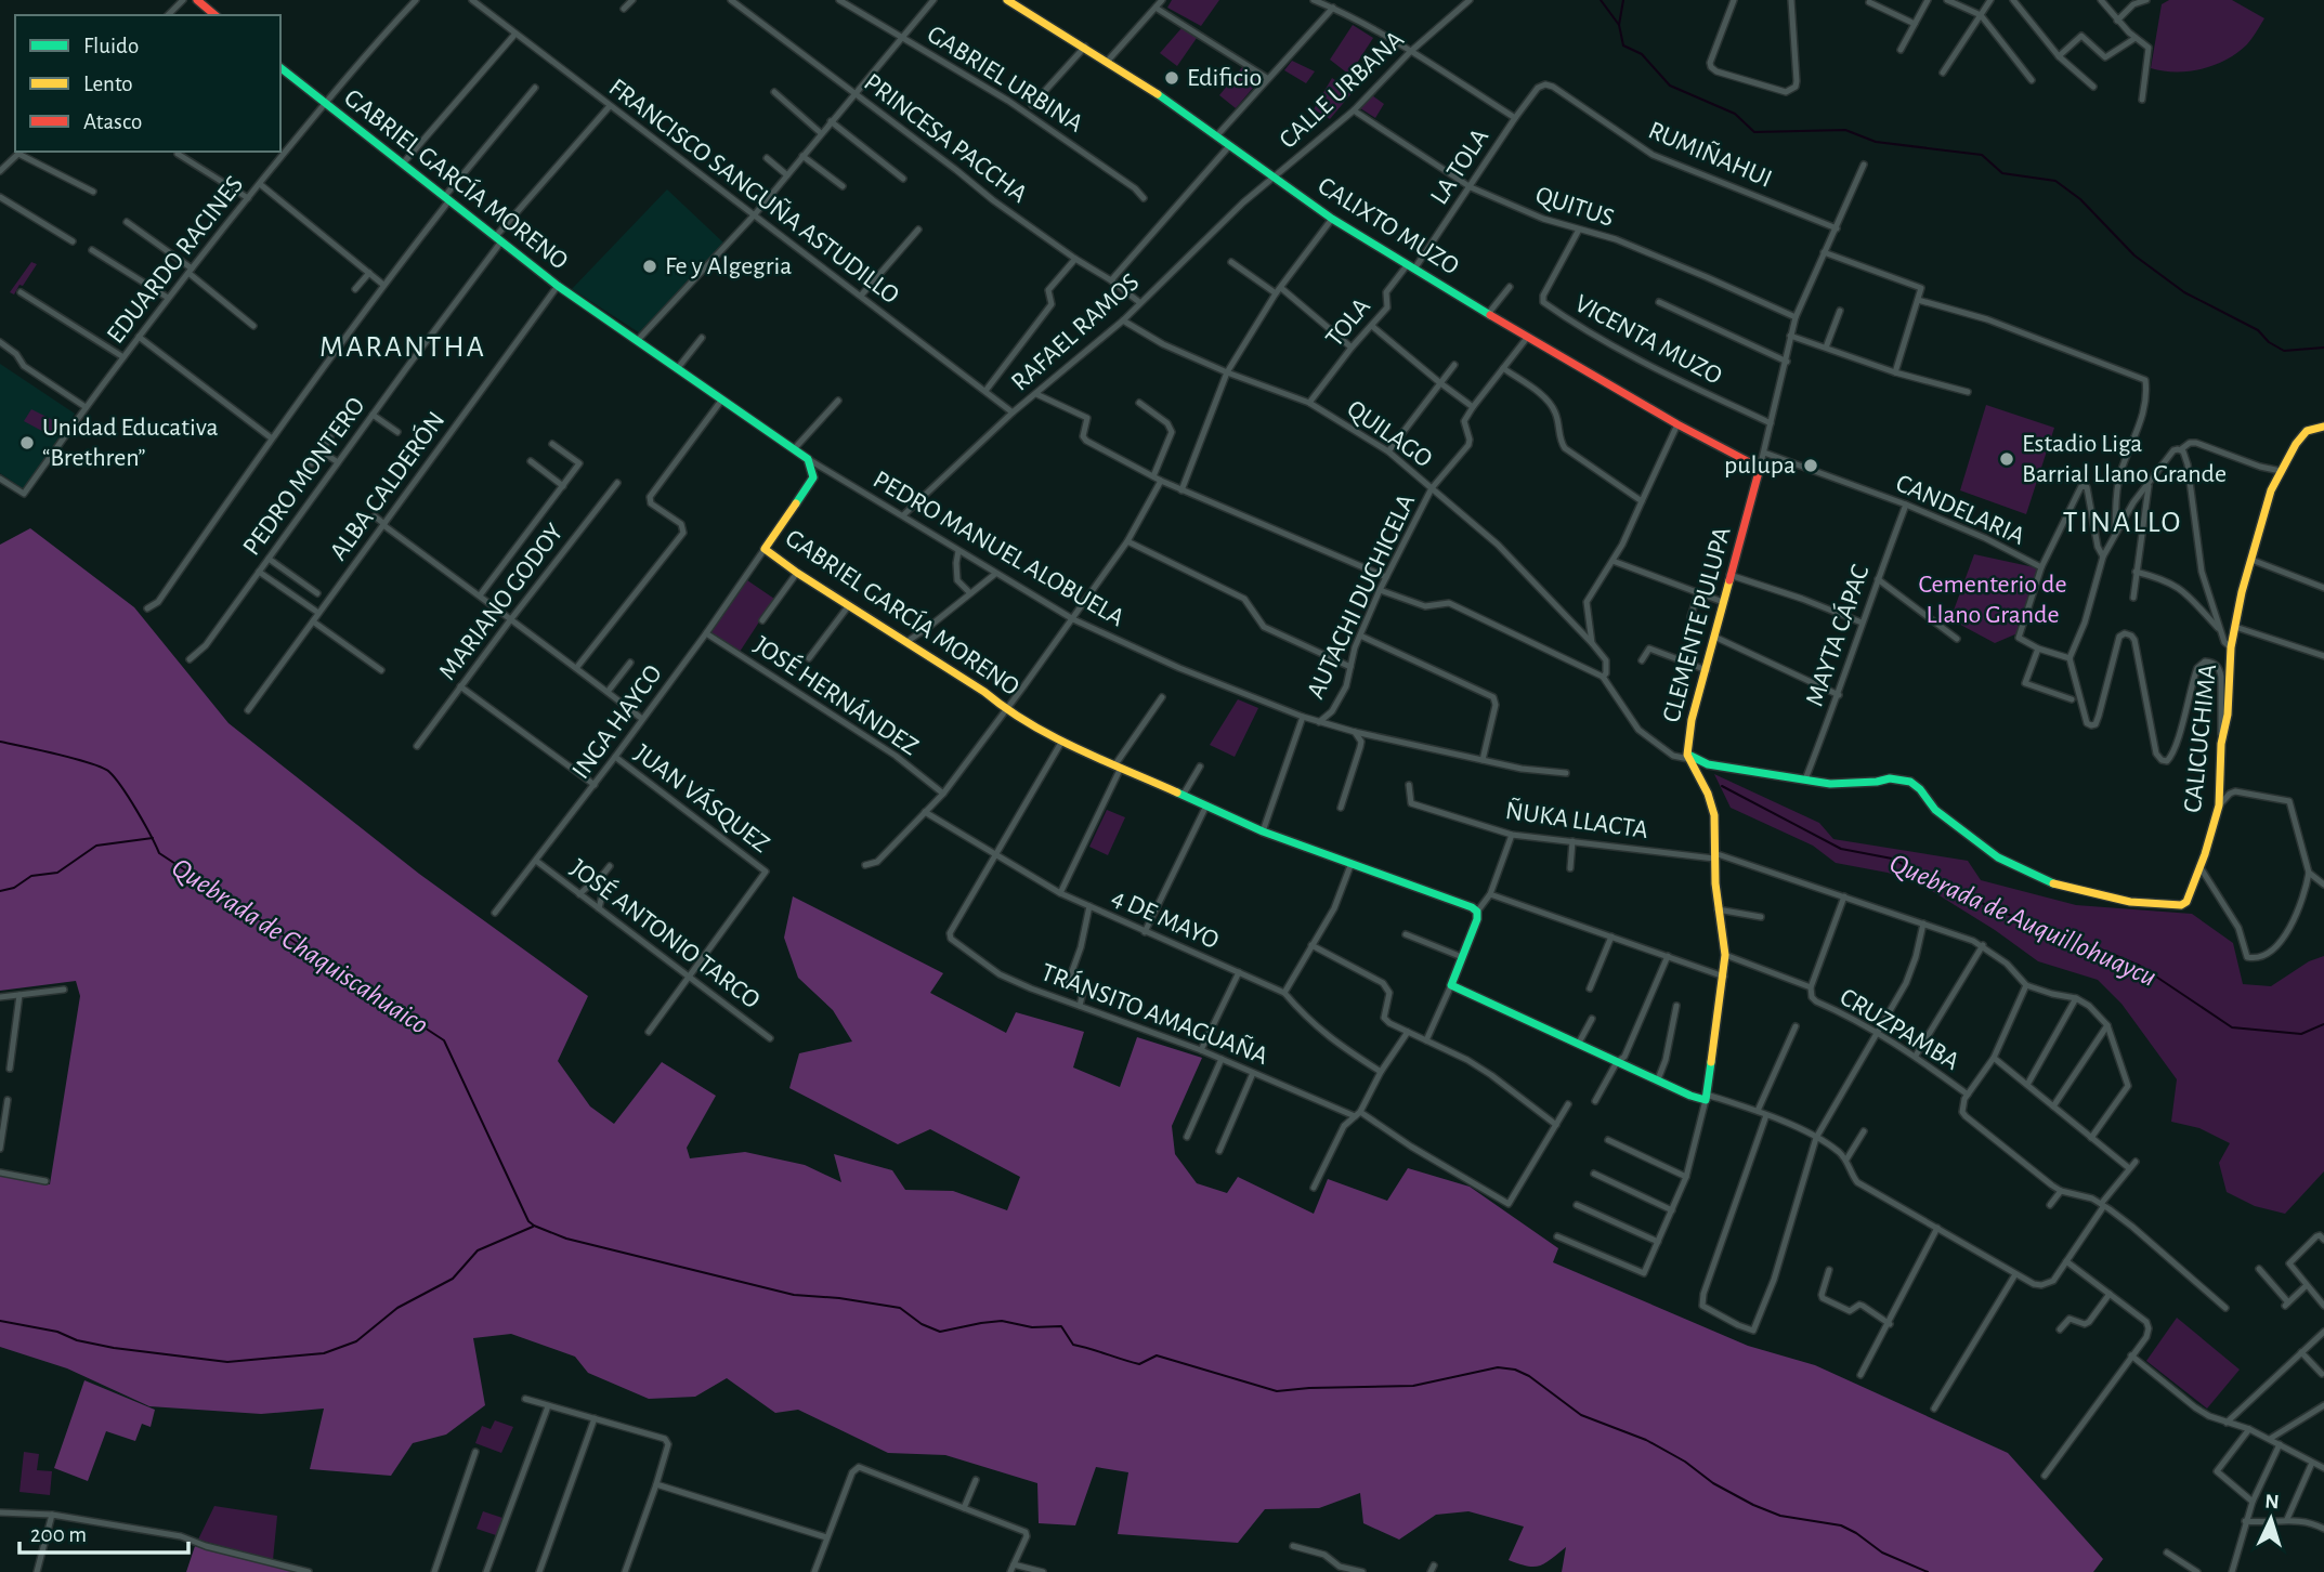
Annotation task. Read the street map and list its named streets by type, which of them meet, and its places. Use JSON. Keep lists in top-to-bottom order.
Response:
{
  "streets": {
    "street": [
      "GABRIEL URBINA",
      "CALLE URBANA",
      "PRINCESA PACCHA",
      "RUMIÑAHUI",
      "LA TOLA",
      "GABRIEL GARCÍA MORENO",
      "FRANCISCO SANGUÑA ASTUDILLO",
      "QUITUS",
      "CALIXTO MUZO",
      "EDUARDO RACINES",
      "TOLA",
      "RAFAEL RAMOS",
      "VICENTA MUZO",
      "QUILAGO",
      "PEDRO MONTERO",
      "ALBA CALDERÓN",
      "CANDELARIA",
      "PEDRO MANUEL ALOBUELA",
      "AUTACHI DUCHICELA",
      "MARIANO GODOY",
      "CLEMENTE PULUPA",
      "MAYTA CÁPAC",
      "JOSÉ HERNÁNDEZ",
      "INGA HAYCO",
      "CALICUCHIMA",
      "JUAN VÁSQUEZ",
      "ÑUKA LLACTA",
      "4 DE MAYO",
      "JOSÉ ANTONIO TARCO",
      "TRÁNSITO AMAGUAÑA",
      "CRUZPAMBA"
    ]
  },
  "crossings": [
    ["CALLE URBANA", "QUITUS"],
    ["CALLE URBANA", "CALIXTO MUZO"],
    ["CALLE URBANA", "RAFAEL RAMOS"],
    ["PRINCESA PACCHA", "RAFAEL RAMOS"],
    ["RUMIÑAHUI", "LA TOLA"],
    ["RUMIÑAHUI", "CLEMENTE PULUPA"],
    ["LA TOLA", "QUITUS"],
    ["LA TOLA", "CALIXTO MUZO"],
    ["LA TOLA", "TOLA"],
    ["GABRIEL GARCÍA MORENO", "EDUARDO RACINES"],
    ["GABRIEL GARCÍA MORENO", "PEDRO MONTERO"],
    ["GABRIEL GARCÍA MORENO", "ALBA CALDERÓN"],
    ["GABRIEL GARCÍA MORENO", "PEDRO MANUEL ALOBUELA"],
    ["GABRIEL GARCÍA MORENO", "AUTACHI DUCHICELA"],
    ["GABRIEL GARCÍA MORENO", "INGA HAYCO"],
    ["FRANCISCO SANGUÑA ASTUDILLO", "RAFAEL RAMOS"],
    ["FRANCISCO SANGUÑA ASTUDILLO", "PEDRO MONTERO"],
    ["QUITUS", "VICENTA MUZO"],
    ["QUITUS", "CLEMENTE PULUPA"],
    ["CALIXTO MUZO", "TOLA"],
    ["CALIXTO MUZO", "RAFAEL RAMOS"],
    ["CALIXTO MUZO", "CLEMENTE PULUPA"],
    ["TOLA", "QUILAGO"],
    ["RAFAEL RAMOS", "QUILAGO"],
    ["RAFAEL RAMOS", "PEDRO MANUEL ALOBUELA"],
    ["VICENTA MUZO", "CLEMENTE PULUPA"],
    ["QUILAGO", "AUTACHI DUCHICELA"],
    ["CANDELARIA", "CLEMENTE PULUPA"],
    ["CANDELARIA", "MAYTA CÁPAC"],
    ["PEDRO MANUEL ALOBUELA", "AUTACHI DUCHICELA"],
    ["CLEMENTE PULUPA", "CALICUCHIMA"],
    ["CLEMENTE PULUPA", "ÑUKA LLACTA"],
    ["CLEMENTE PULUPA", "CRUZPAMBA"],
    ["MAYTA CÁPAC", "CALICUCHIMA"],
    ["JOSÉ HERNÁNDEZ", "INGA HAYCO"],
    ["INGA HAYCO", "JUAN VÁSQUEZ"],
    ["INGA HAYCO", "JOSÉ ANTONIO TARCO"],
    ["JUAN VÁSQUEZ", "JOSÉ ANTONIO TARCO"],
    ["4 DE MAYO", "TRÁNSITO AMAGUAÑA"]
  ],
  "districts": ["MARANTHA", "TINALLO"],
  "water": ["Quebrada de Auquillohuaycu", "Quebrada de Chaquiscahuaico"],
  "parks": ["Cementerio de Llano Grande"],
  "places": [
    "Edificio",
    "Fe y Algegria",
    "Unidad Educativa “Brethren”",
    "Estadio Liga Barrial Llano Grande",
    "pulupa"
  ],
  "legend": ["Fluido", "Lento", "Atasco"],
  "scale_bar": "200 m",
  "north": "top"
}
